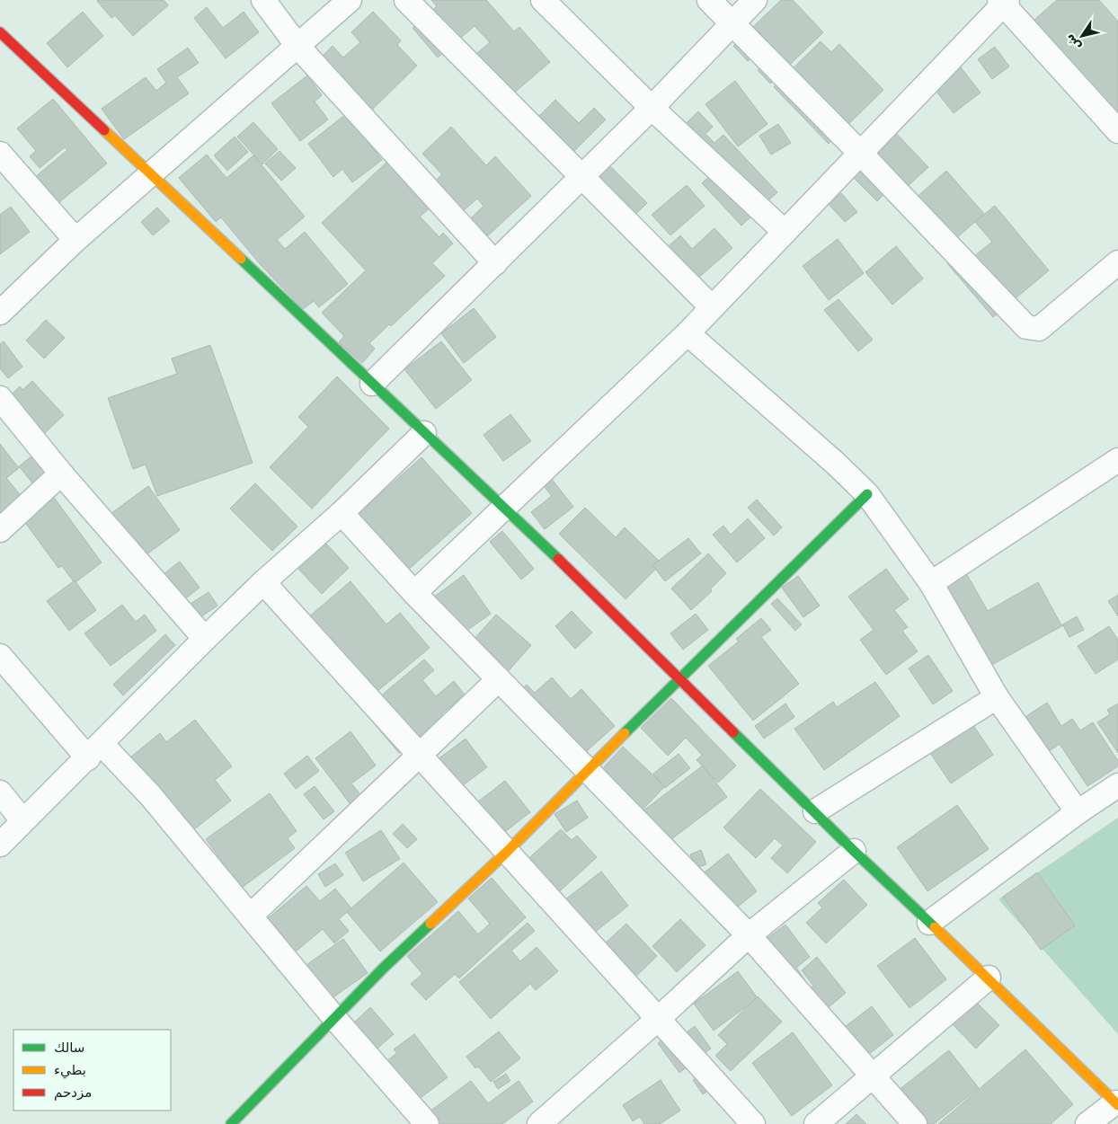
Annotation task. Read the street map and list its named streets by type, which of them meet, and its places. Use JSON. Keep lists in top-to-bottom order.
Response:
{
  "legend": ["سالك", "بطيء", "مزدحم"],
  "north": "bottom left"
}
